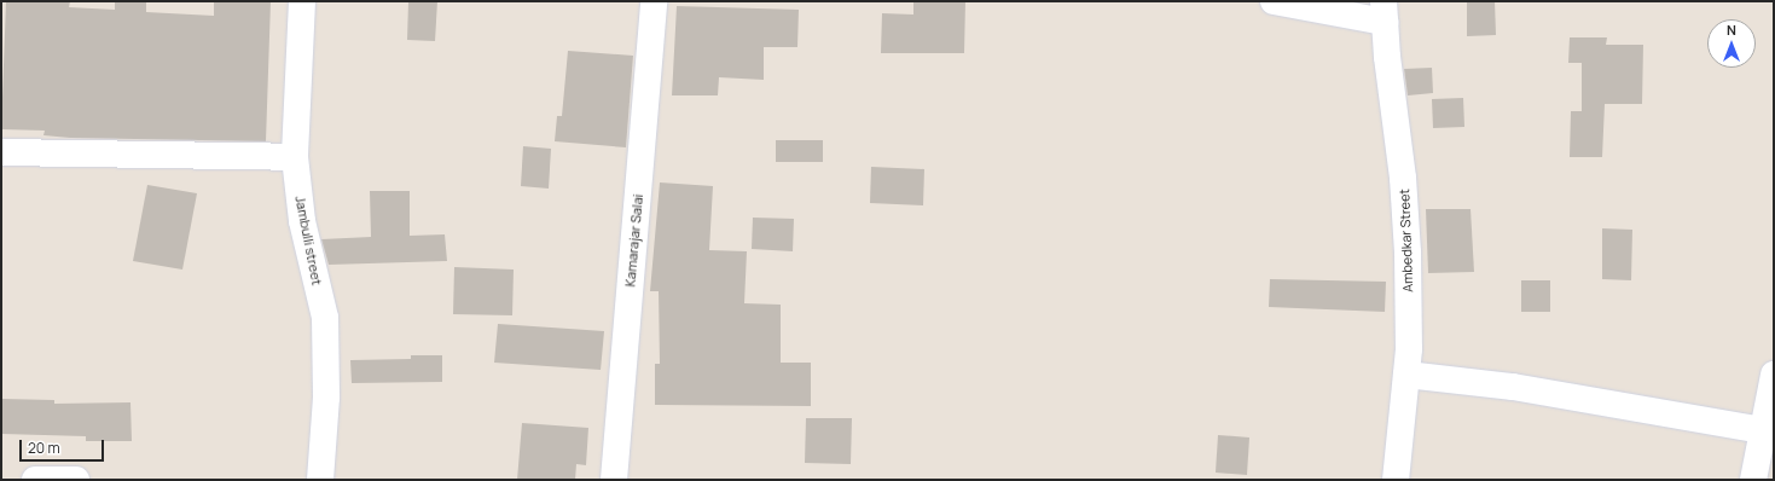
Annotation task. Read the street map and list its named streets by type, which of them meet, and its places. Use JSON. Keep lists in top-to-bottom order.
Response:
{
  "streets": {
    "street": ["Jambulli street", "Kamarajar Salai", "Ambedkar Street"]
  },
  "scale_bar": "20 m",
  "north": "top"
}
